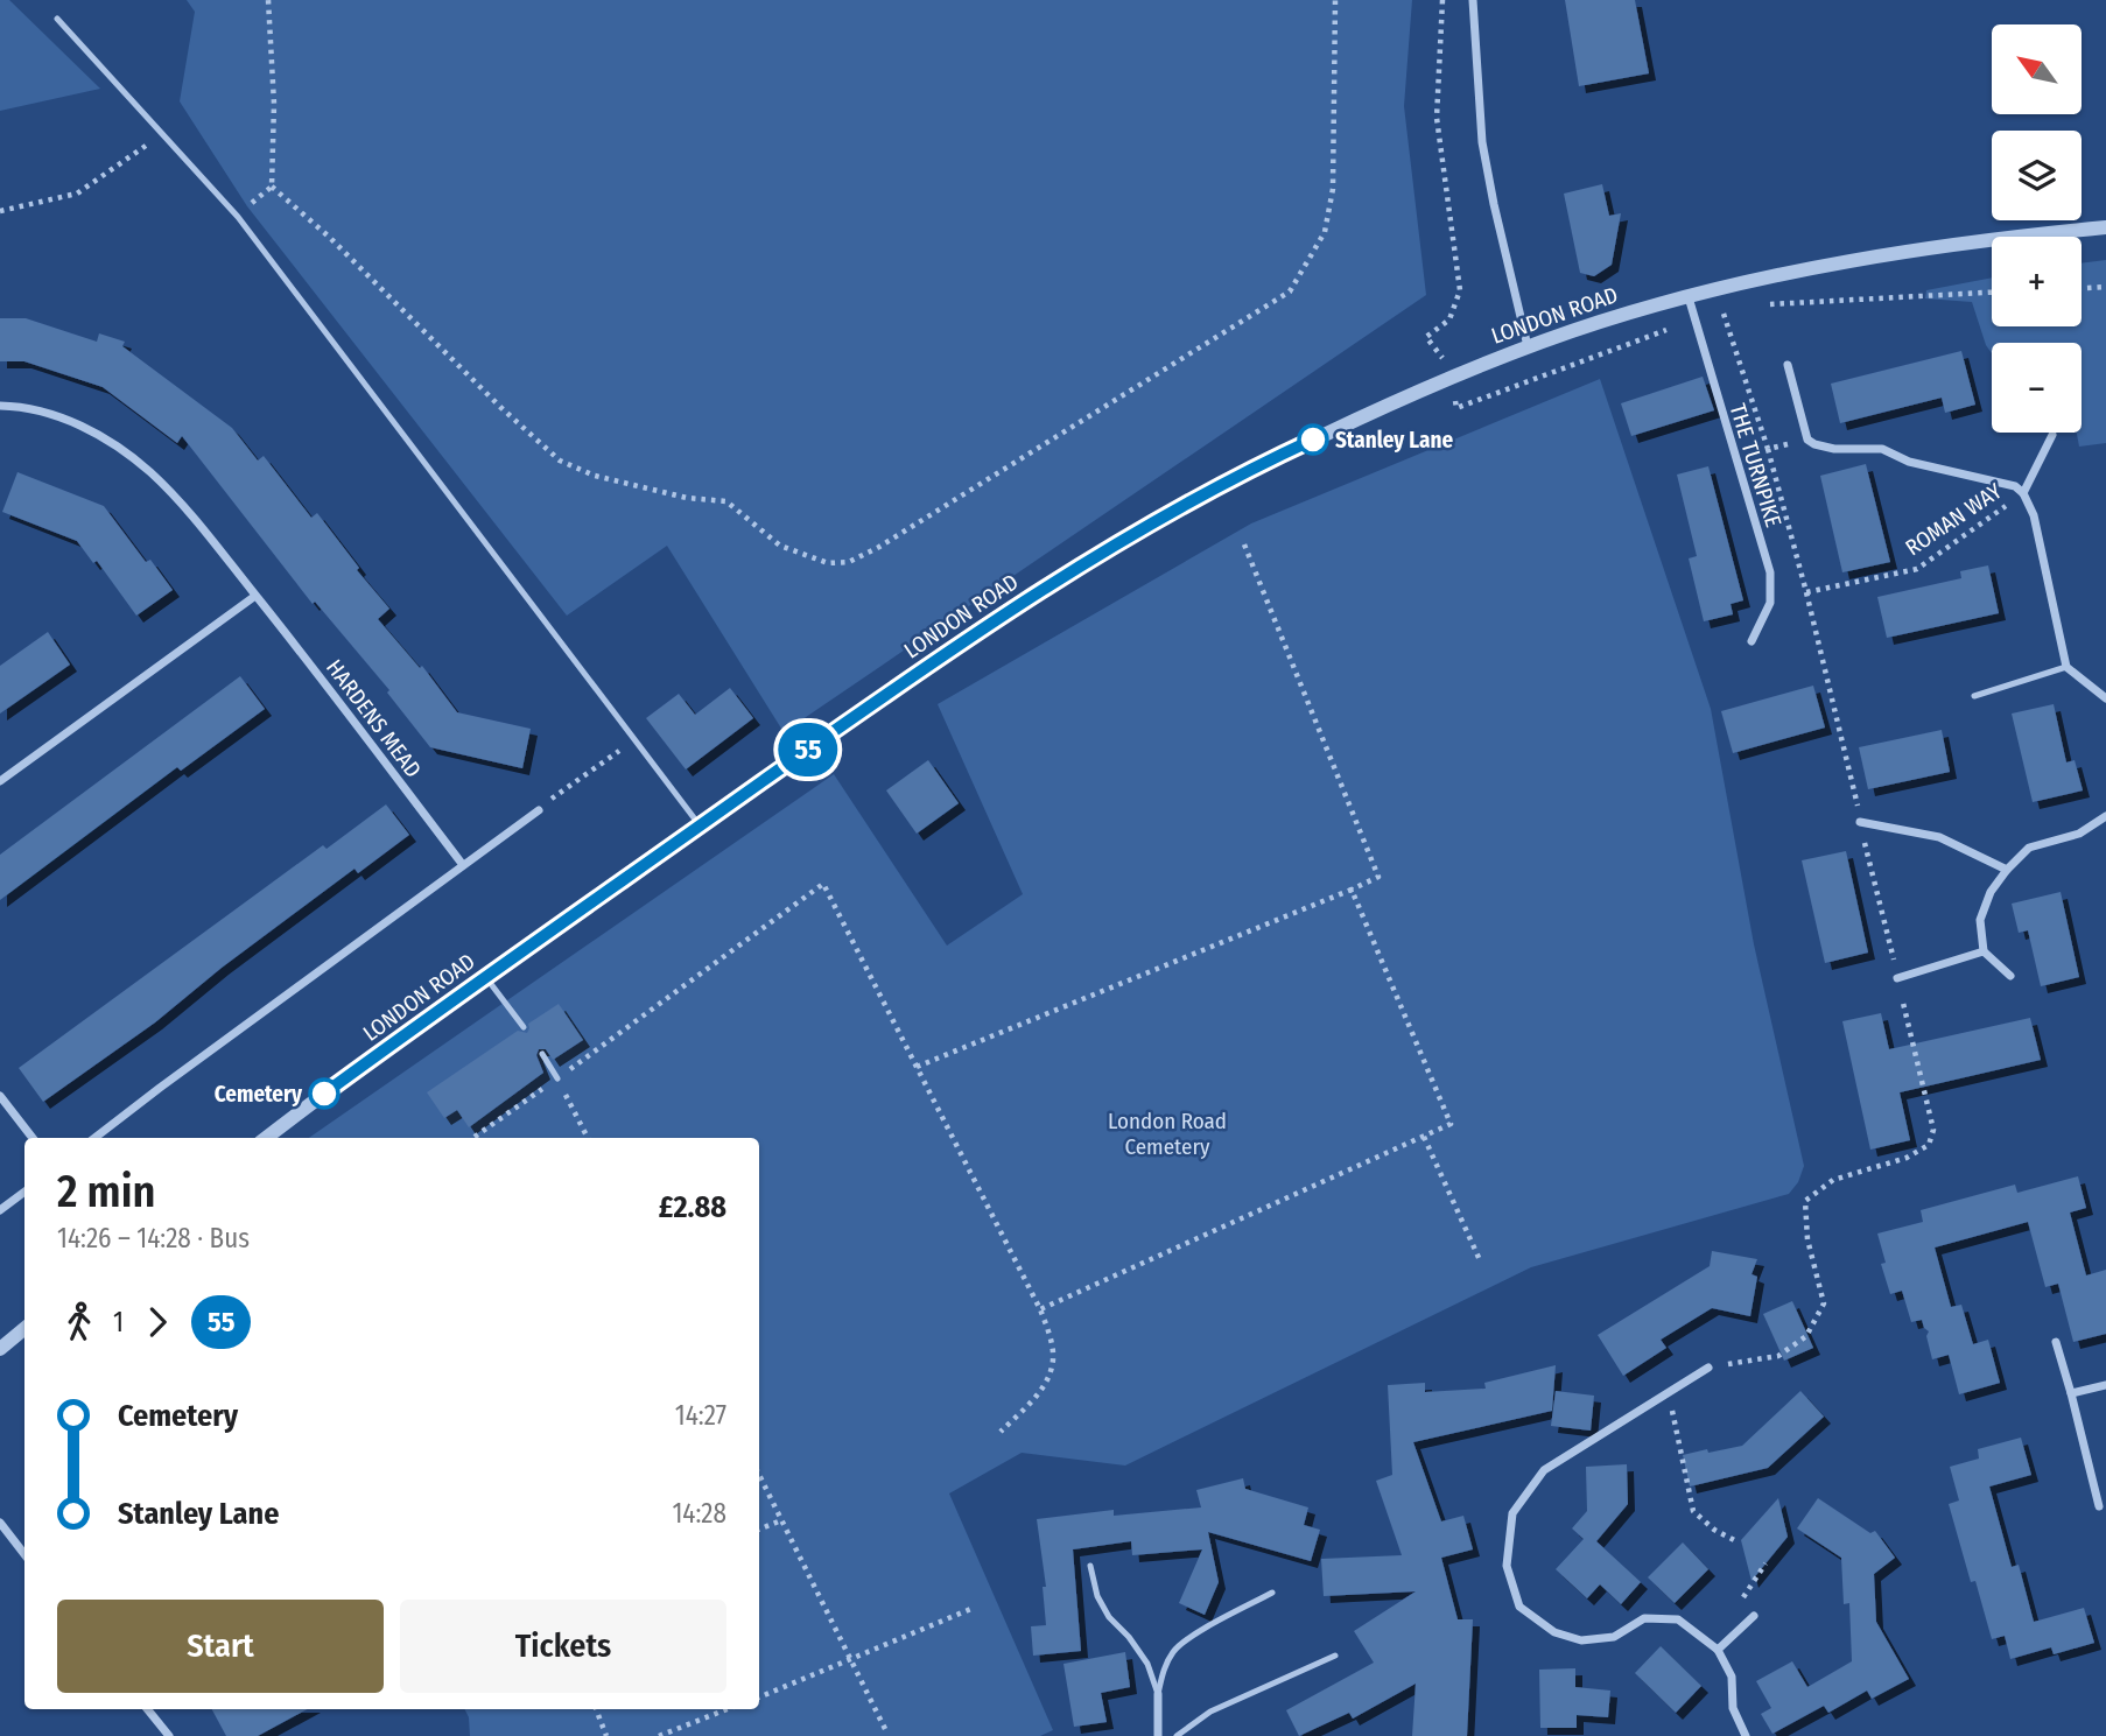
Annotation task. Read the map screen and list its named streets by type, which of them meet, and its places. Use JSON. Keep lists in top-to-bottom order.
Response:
{
  "streets": {
    "street": [
      "LONDON ROAD",
      "THE TURNPIKE",
      "ROMAN WAY",
      "HARDENS MEAD"
    ]
  },
  "crossings": [
    ["LONDON ROAD", "THE TURNPIKE"]
  ],
  "parks": ["London Road Cemetery"],
  "places": ["Stanley Lane", "Cemetery"],
  "lines": ["bus line 55"],
  "north": "top left",
  "page": {
    "on_map": "55",
    "map_buttons": ["+", "−"],
    "heading": ["2 min", "14:26 – 14:28 · Bus", "£2.88"],
    "legs": ["1", "55"],
    "list": [
      {
        "name": "Cemetery",
        "value": "14:27"
      },
      {
        "name": "Stanley Lane",
        "value": "14:28"
      }
    ],
    "buttons": ["Start", "Tickets"]
  }
}
